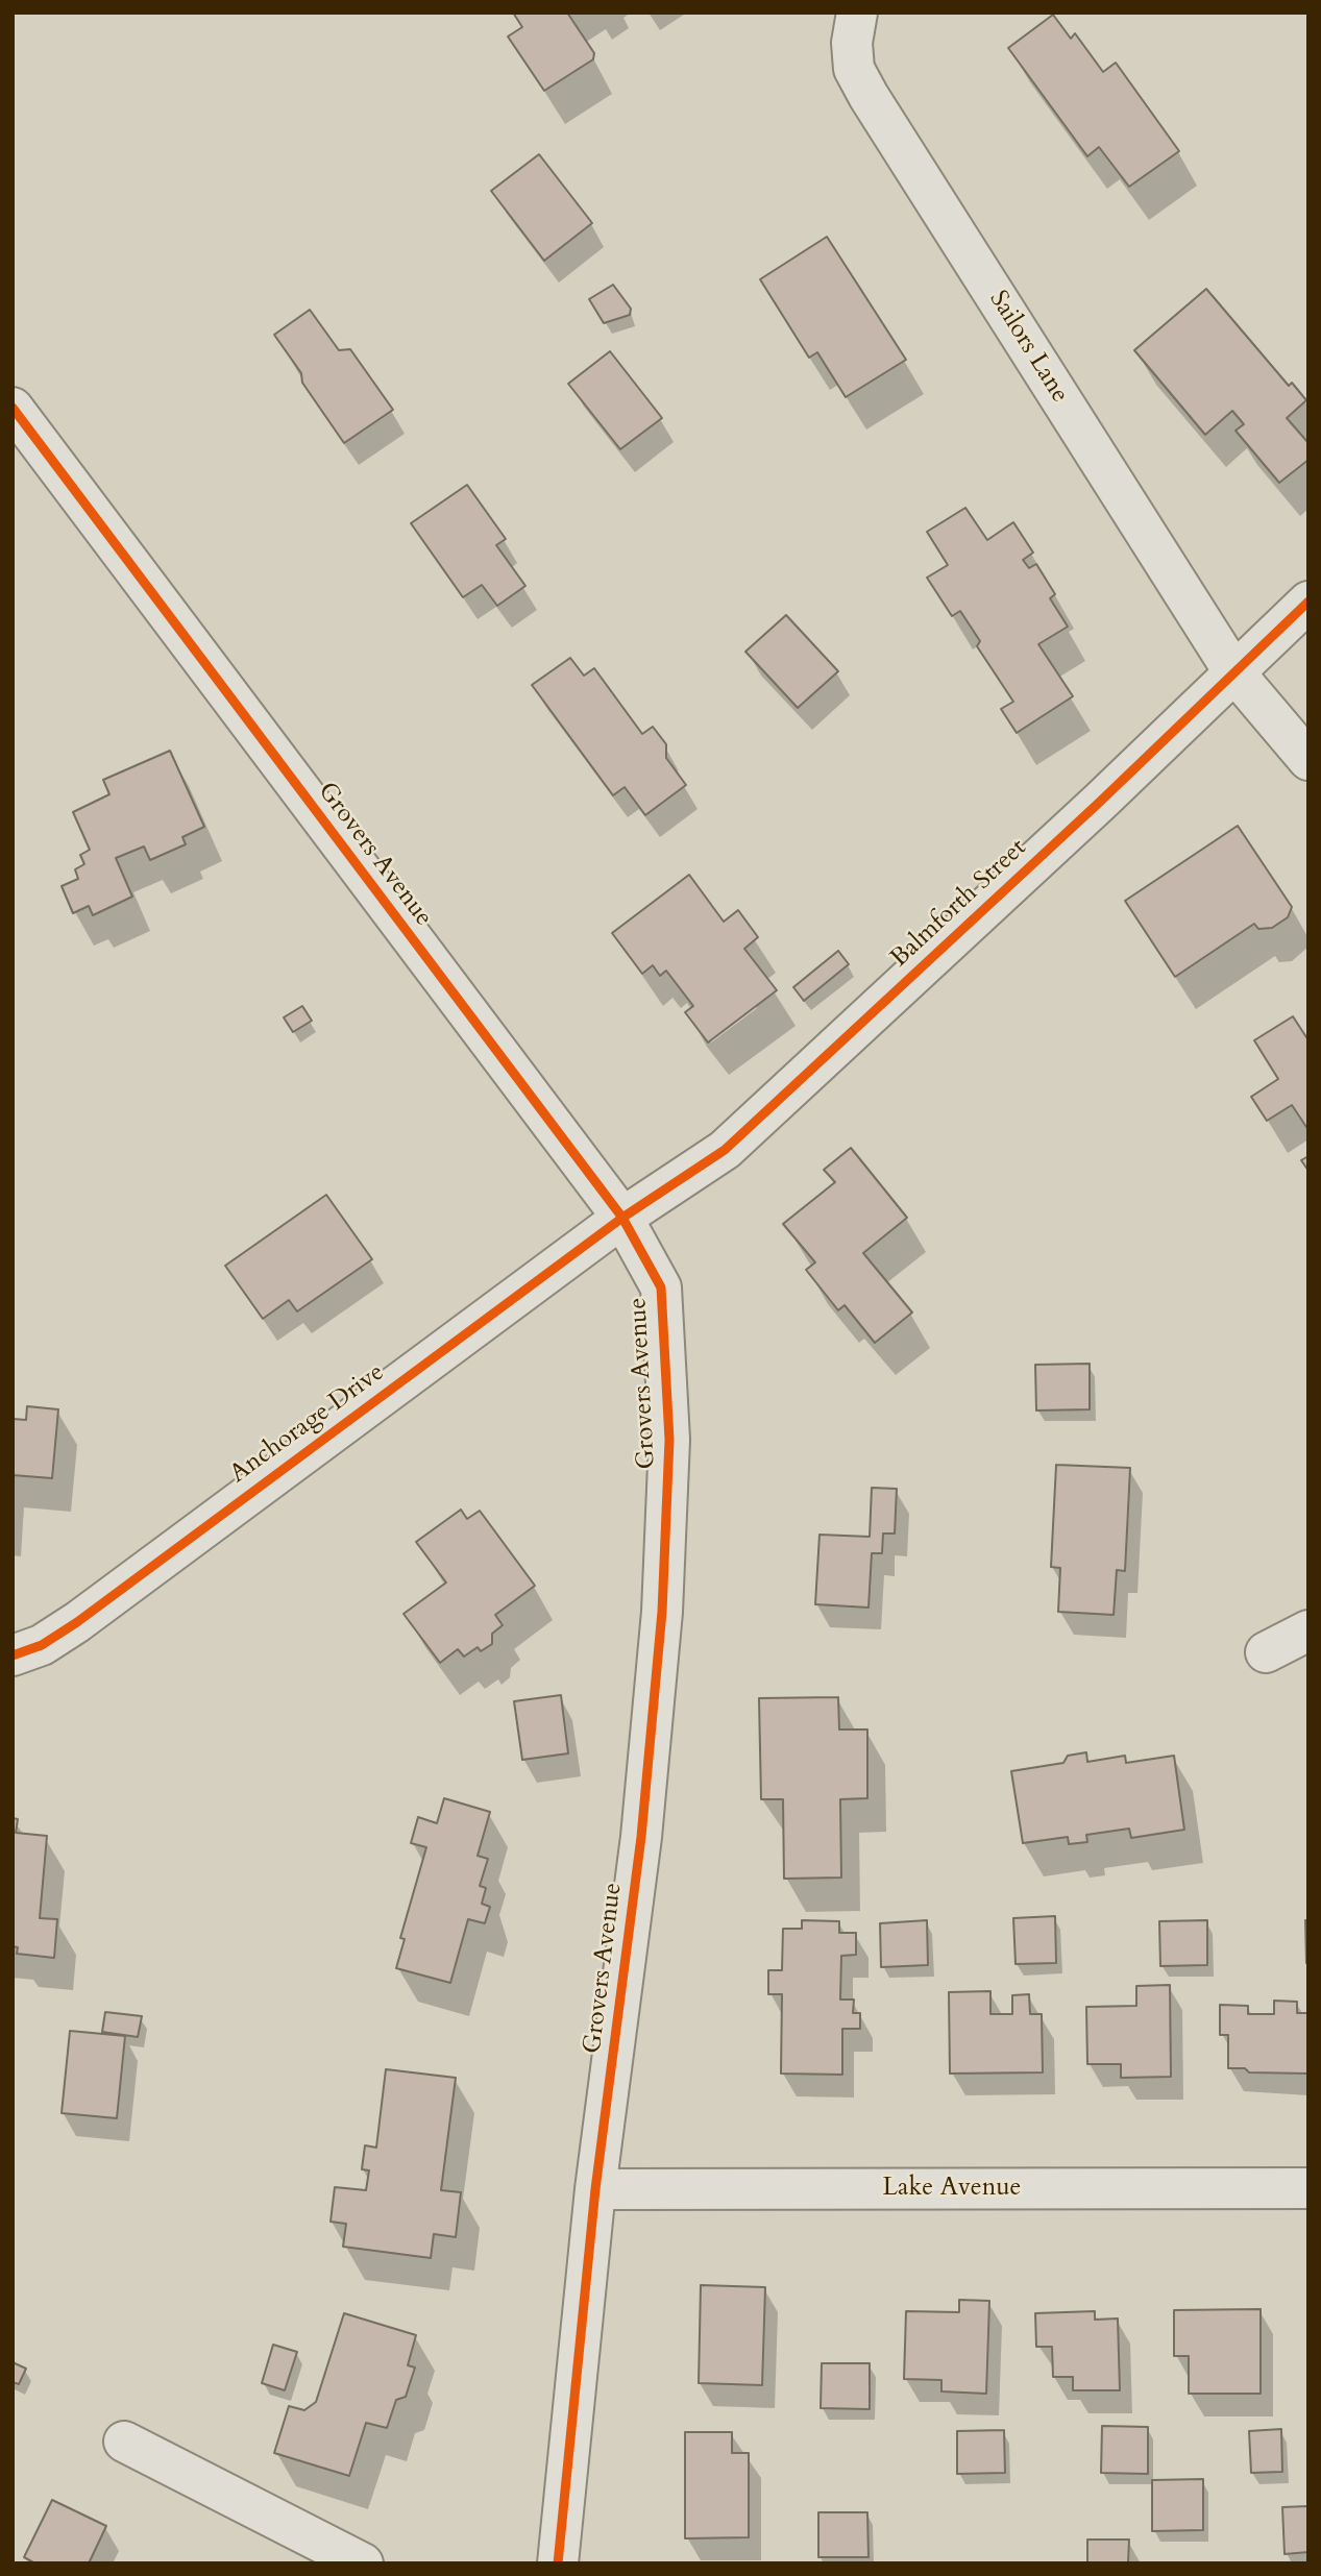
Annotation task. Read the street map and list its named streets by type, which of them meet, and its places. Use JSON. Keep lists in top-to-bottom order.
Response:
{
  "streets": {
    "street": [
      "Sailors Lane",
      "Grovers Avenue",
      "Balmforth Street",
      "Anchorage Drive",
      "Lake Avenue"
    ]
  },
  "crossings": [
    ["Sailors Lane", "Balmforth Street"],
    ["Grovers Avenue", "Balmforth Street"],
    ["Grovers Avenue", "Anchorage Drive"],
    ["Grovers Avenue", "Lake Avenue"],
    ["Balmforth Street", "Anchorage Drive"]
  ]
}
